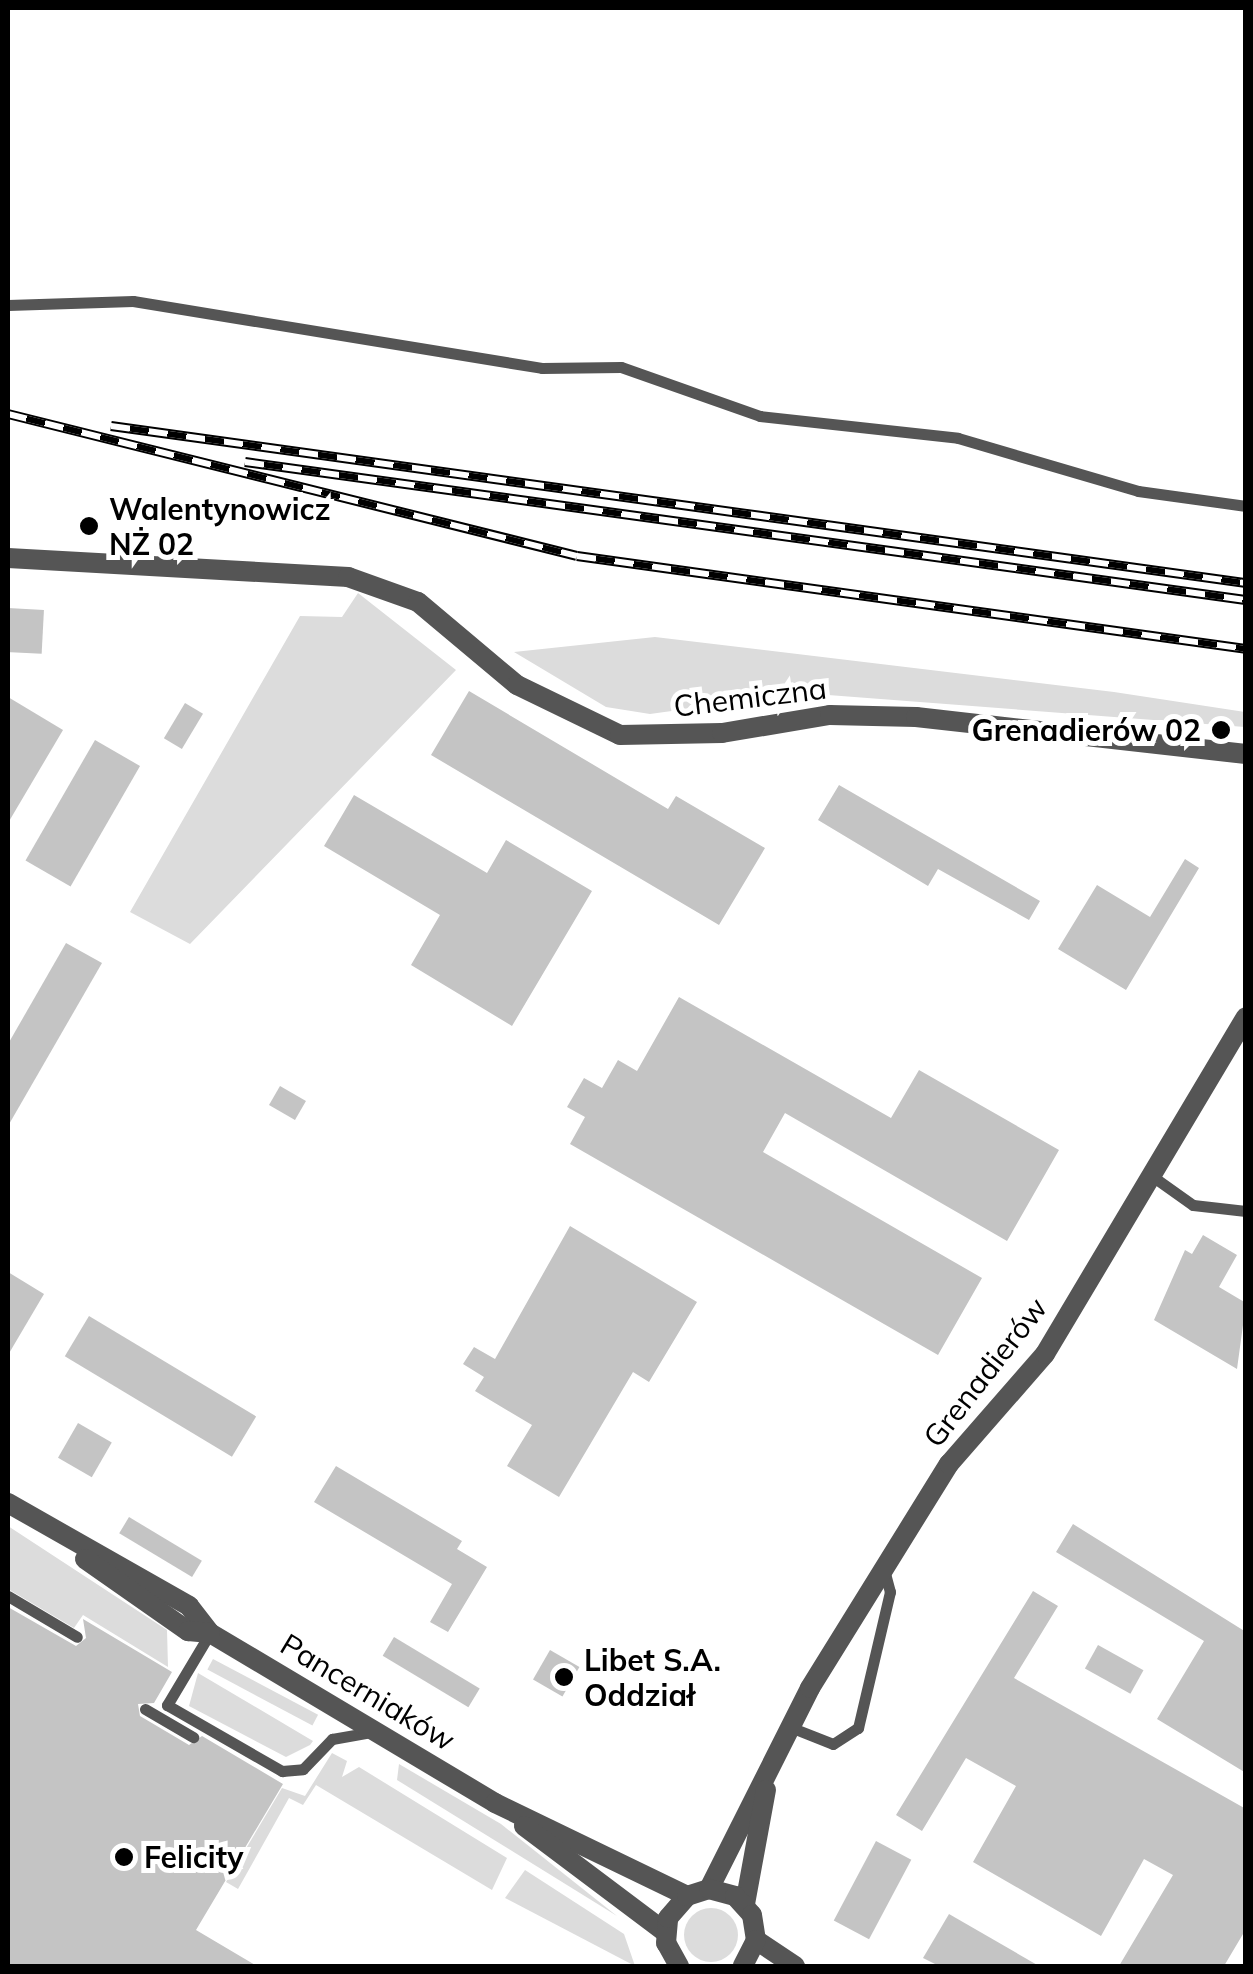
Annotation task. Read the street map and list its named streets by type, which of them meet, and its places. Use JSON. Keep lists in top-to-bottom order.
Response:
{
  "streets": {
    "street": ["Chemiczna", "Grenadierów", "Pancerniaków"]
  },
  "places": [
    "Walentynowicz NŻ 02",
    "Grenadierów 02",
    "Libet S.A. Oddział",
    "Felicity"
  ]
}
